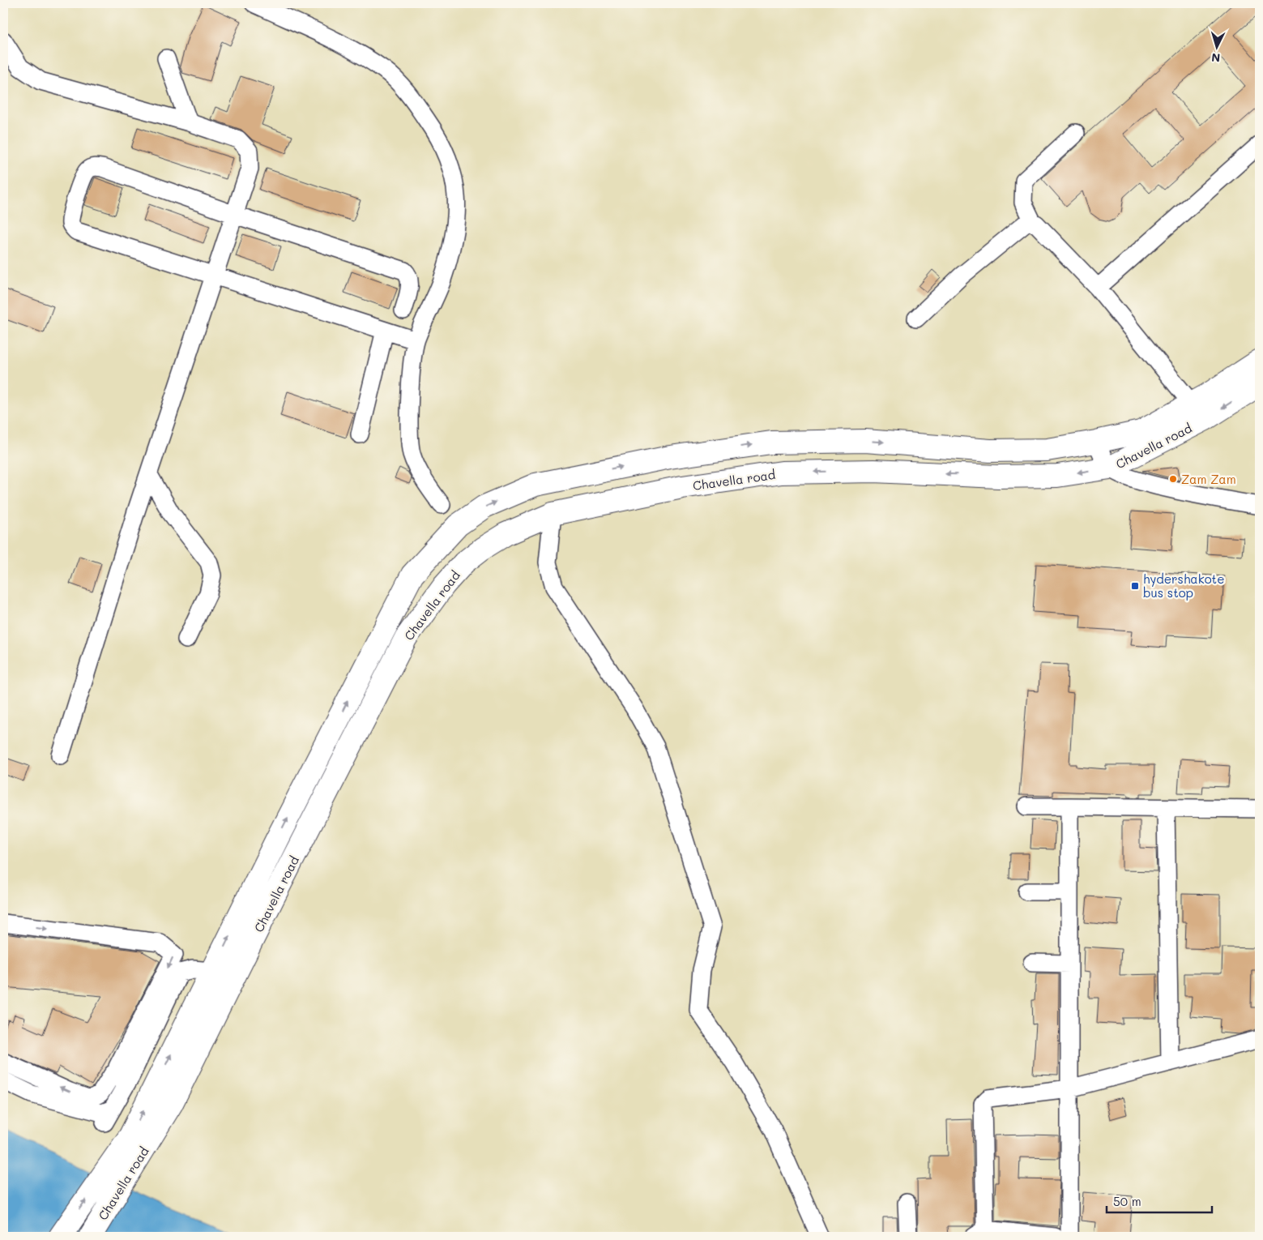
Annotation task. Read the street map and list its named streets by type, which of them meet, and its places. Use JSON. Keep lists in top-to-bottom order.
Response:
{
  "streets": {
    "highway": ["Chavella road"]
  },
  "places": {
    "other": ["Zam Zam"],
    "transit": ["hydershakote bus stop"]
  },
  "scale_bar": "50 m",
  "north": "bottom"
}
